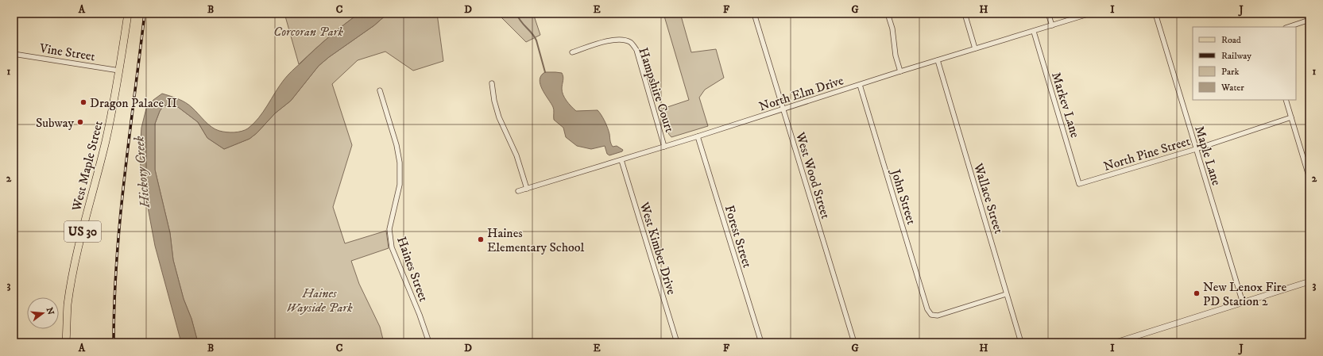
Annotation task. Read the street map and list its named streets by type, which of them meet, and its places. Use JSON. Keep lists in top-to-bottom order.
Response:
{
  "streets": {
    "main road": ["West Maple Street", "US 30"],
    "street": [
      "Vine Street",
      "Hampshire Court",
      "North Elm Drive",
      "Markev Lane",
      "North Pine Street",
      "Maple Lane",
      "West Wood Street",
      "John Street",
      "Wallace Street",
      "Forest Street",
      "West Kimber Drive",
      "Haines Street"
    ]
  },
  "crossings": [
    ["Vine Street", "West Maple Street"],
    ["Hampshire Court", "North Elm Drive"],
    ["North Elm Drive", "Markev Lane"],
    ["North Elm Drive", "West Wood Street"],
    ["North Elm Drive", "John Street"],
    ["North Elm Drive", "Wallace Street"],
    ["North Elm Drive", "Forest Street"],
    ["North Elm Drive", "West Kimber Drive"],
    ["Markev Lane", "North Pine Street"],
    ["North Pine Street", "Maple Lane"],
    ["John Street", "Wallace Street"]
  ],
  "water": ["Hickory Creek"],
  "parks": ["Corcoran Park", "Haines Wayside Park"],
  "places": [
    "Dragon Palace II",
    "Subway",
    "Haines Elementary School",
    "New Lenox Fire PD Station 2"
  ],
  "legend": [
    "Road",
    "Railway",
    "Park",
    "Water"
  ],
  "north": "right",
  "grid": {
    "columns": [
      "A",
      "B",
      "C",
      "D",
      "E",
      "F",
      "G",
      "H",
      "I",
      "J"
    ],
    "rows": ["1", "2", "3"]
  }
}
